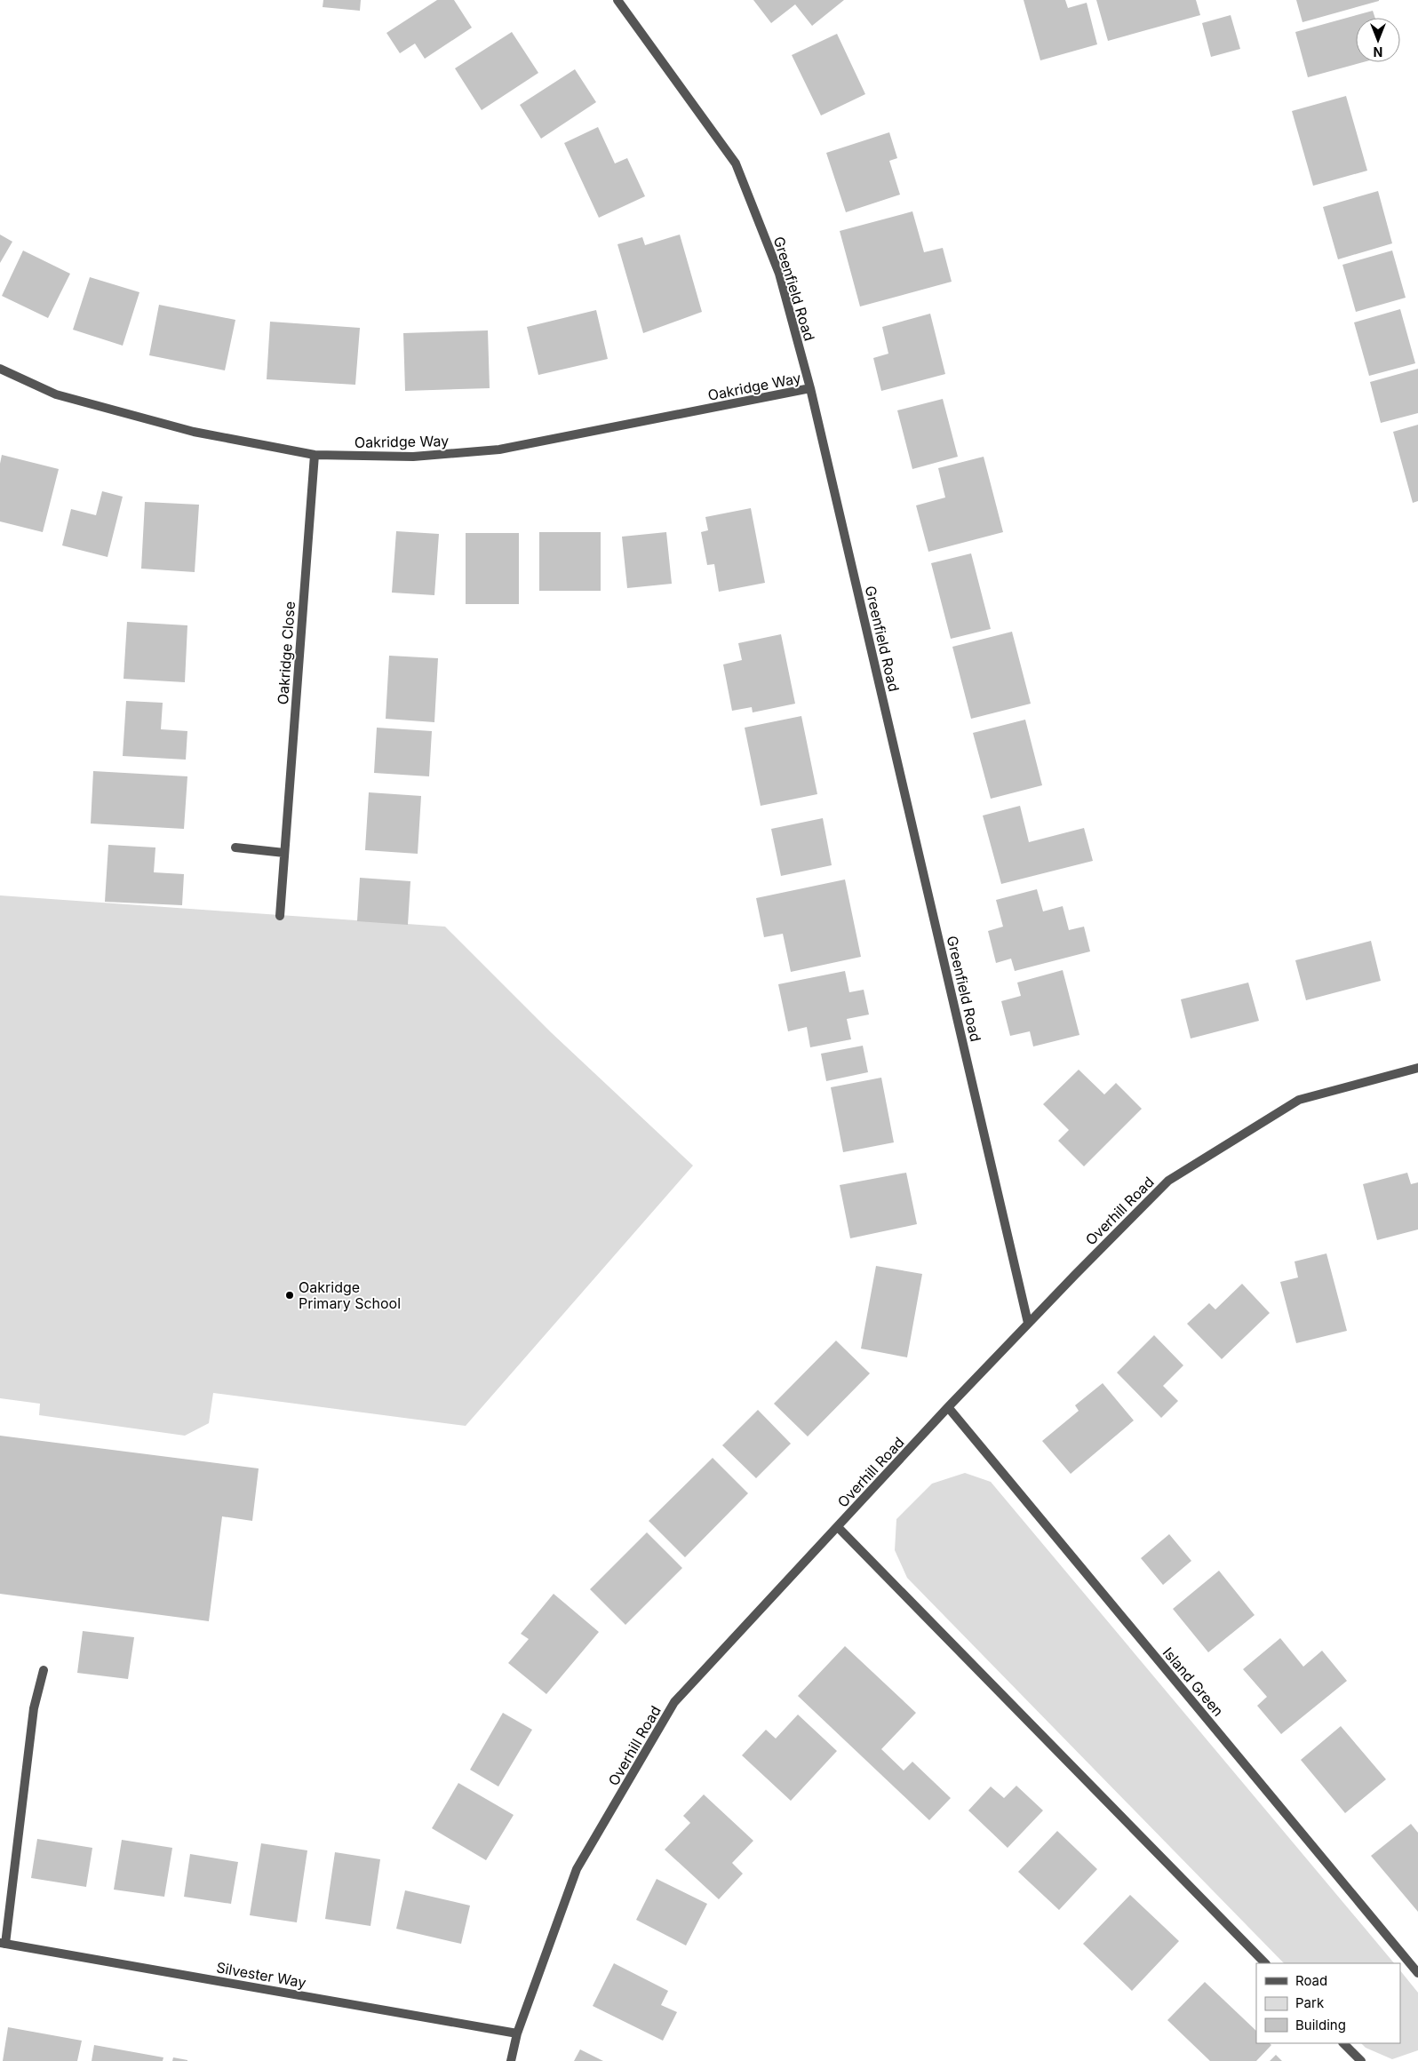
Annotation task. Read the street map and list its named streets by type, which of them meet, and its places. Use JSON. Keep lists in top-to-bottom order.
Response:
{
  "streets": {
    "street": [
      "Greenfield Road",
      "Oakridge Way",
      "Oakridge Close",
      "Overhill Road",
      "Island Green",
      "Silvester Way"
    ]
  },
  "crossings": [
    ["Greenfield Road", "Oakridge Way"],
    ["Greenfield Road", "Overhill Road"],
    ["Oakridge Way", "Oakridge Close"],
    ["Overhill Road", "Island Green"],
    ["Overhill Road", "Silvester Way"]
  ],
  "places": ["Oakridge Primary School"],
  "legend": ["Road", "Park", "Building"],
  "north": "bottom"
}
